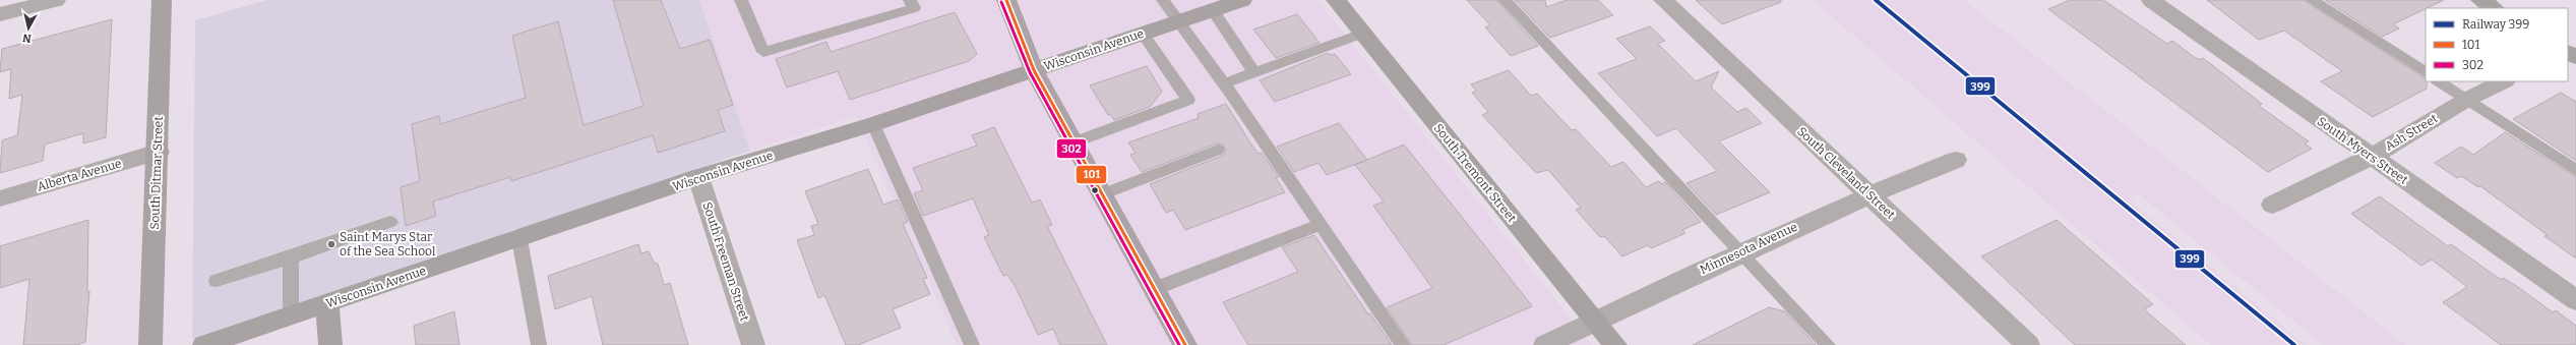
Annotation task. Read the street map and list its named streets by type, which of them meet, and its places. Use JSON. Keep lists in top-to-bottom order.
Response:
{
  "streets": {
    "street": [
      "Wisconsin Avenue",
      "Ash Street",
      "South Myers Street",
      "South Ditmar Street",
      "South Tremont Street",
      "South Cleveland Street",
      "Alberta Avenue",
      "Minnesota Avenue",
      "South Freeman Street"
    ]
  },
  "crossings": [
    ["Wisconsin Avenue", "South Freeman Street"],
    ["Ash Street", "South Myers Street"],
    ["South Ditmar Street", "Alberta Avenue"],
    ["South Tremont Street", "Minnesota Avenue"],
    ["South Cleveland Street", "Minnesota Avenue"]
  ],
  "places": ["Saint Marys Star of the Sea School"],
  "lines": ["rail line 399", "transit line 101", "transit line 302"],
  "legend": ["Railway 399", "101", "302"],
  "north": "bottom"
}
